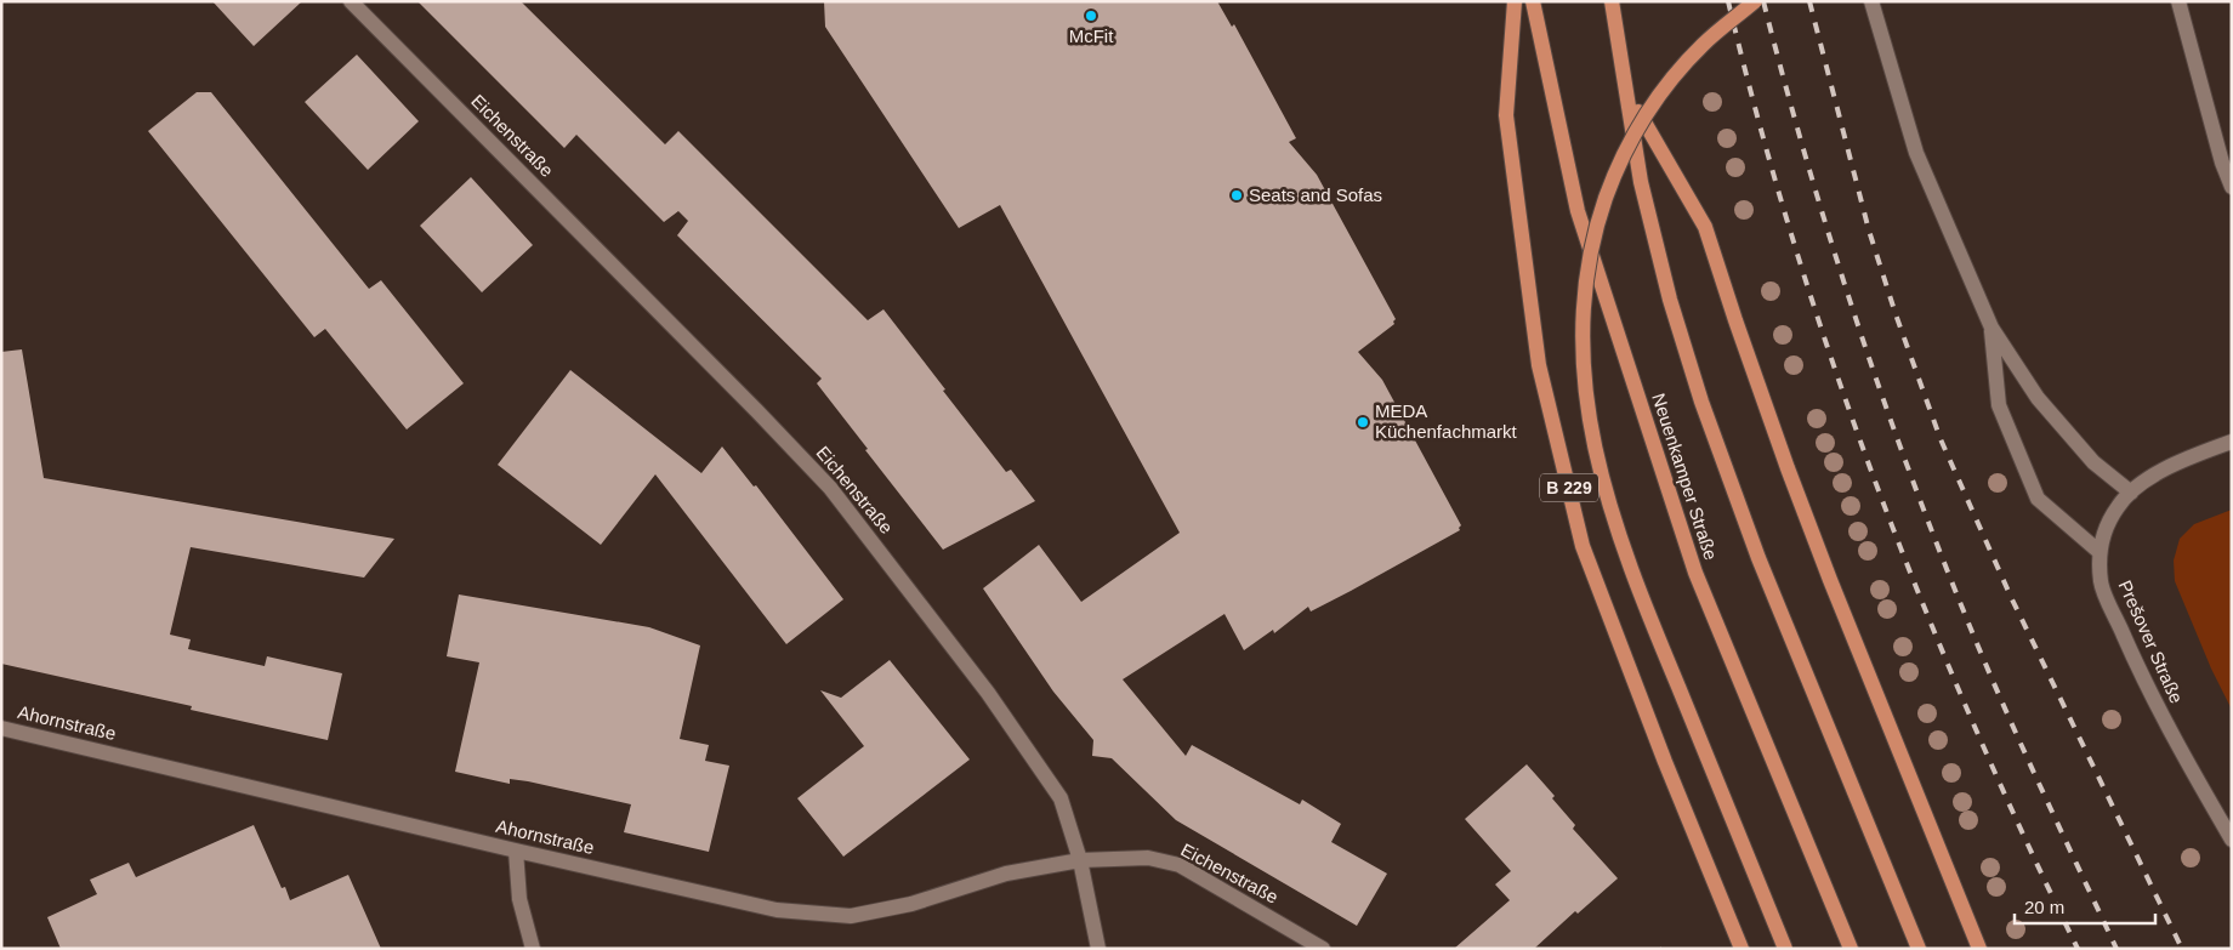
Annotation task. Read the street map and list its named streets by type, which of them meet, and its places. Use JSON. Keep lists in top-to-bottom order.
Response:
{
  "streets": {
    "main road": ["Neuenkamper Straße", "B 229"],
    "street": ["Eichenstraße", "Prešover Straße", "Ahornstraße"]
  },
  "crossings": [
    ["Eichenstraße", "Ahornstraße"]
  ],
  "places": ["McFit", "Seats and Sofas", "MEDA Küchenfachmarkt"],
  "scale_bar": "20 m"
}
